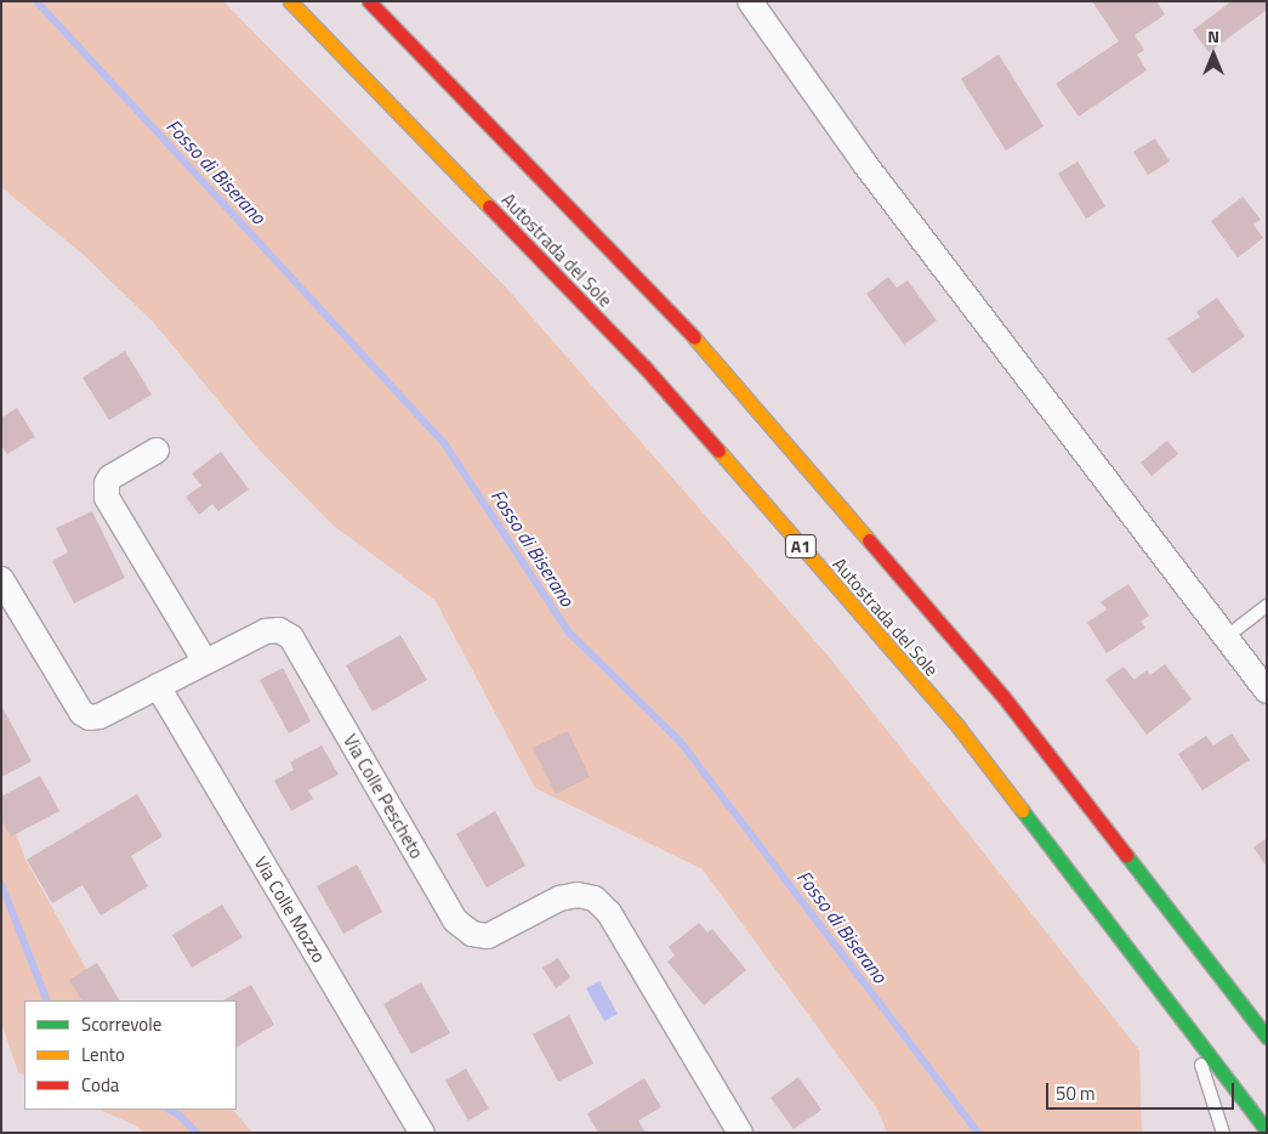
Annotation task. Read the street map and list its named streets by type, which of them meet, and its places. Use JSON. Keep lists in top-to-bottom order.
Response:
{
  "streets": {
    "highway": ["Autostrada del Sole", "A1"],
    "street": ["Via Colle Pescheto", "Via Colle Mozzo"]
  },
  "crossings": [
    ["Via Colle Pescheto", "Via Colle Mozzo"]
  ],
  "water": ["Fosso di Biserano"],
  "legend": ["Scorrevole", "Lento", "Coda"],
  "scale_bar": "50 m",
  "north": "top"
}
